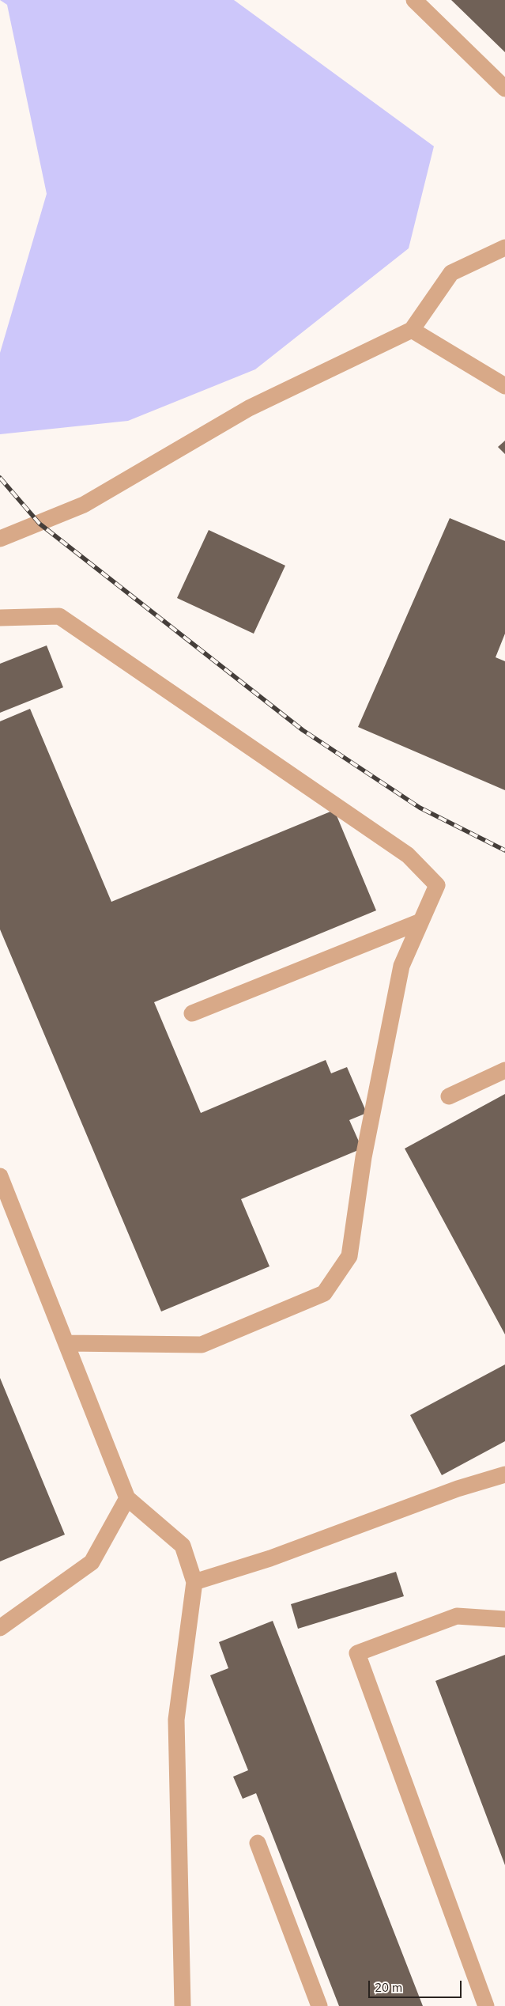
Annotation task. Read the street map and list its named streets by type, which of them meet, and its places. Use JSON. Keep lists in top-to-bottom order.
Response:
{
  "scale_bar": "20 m"
}
